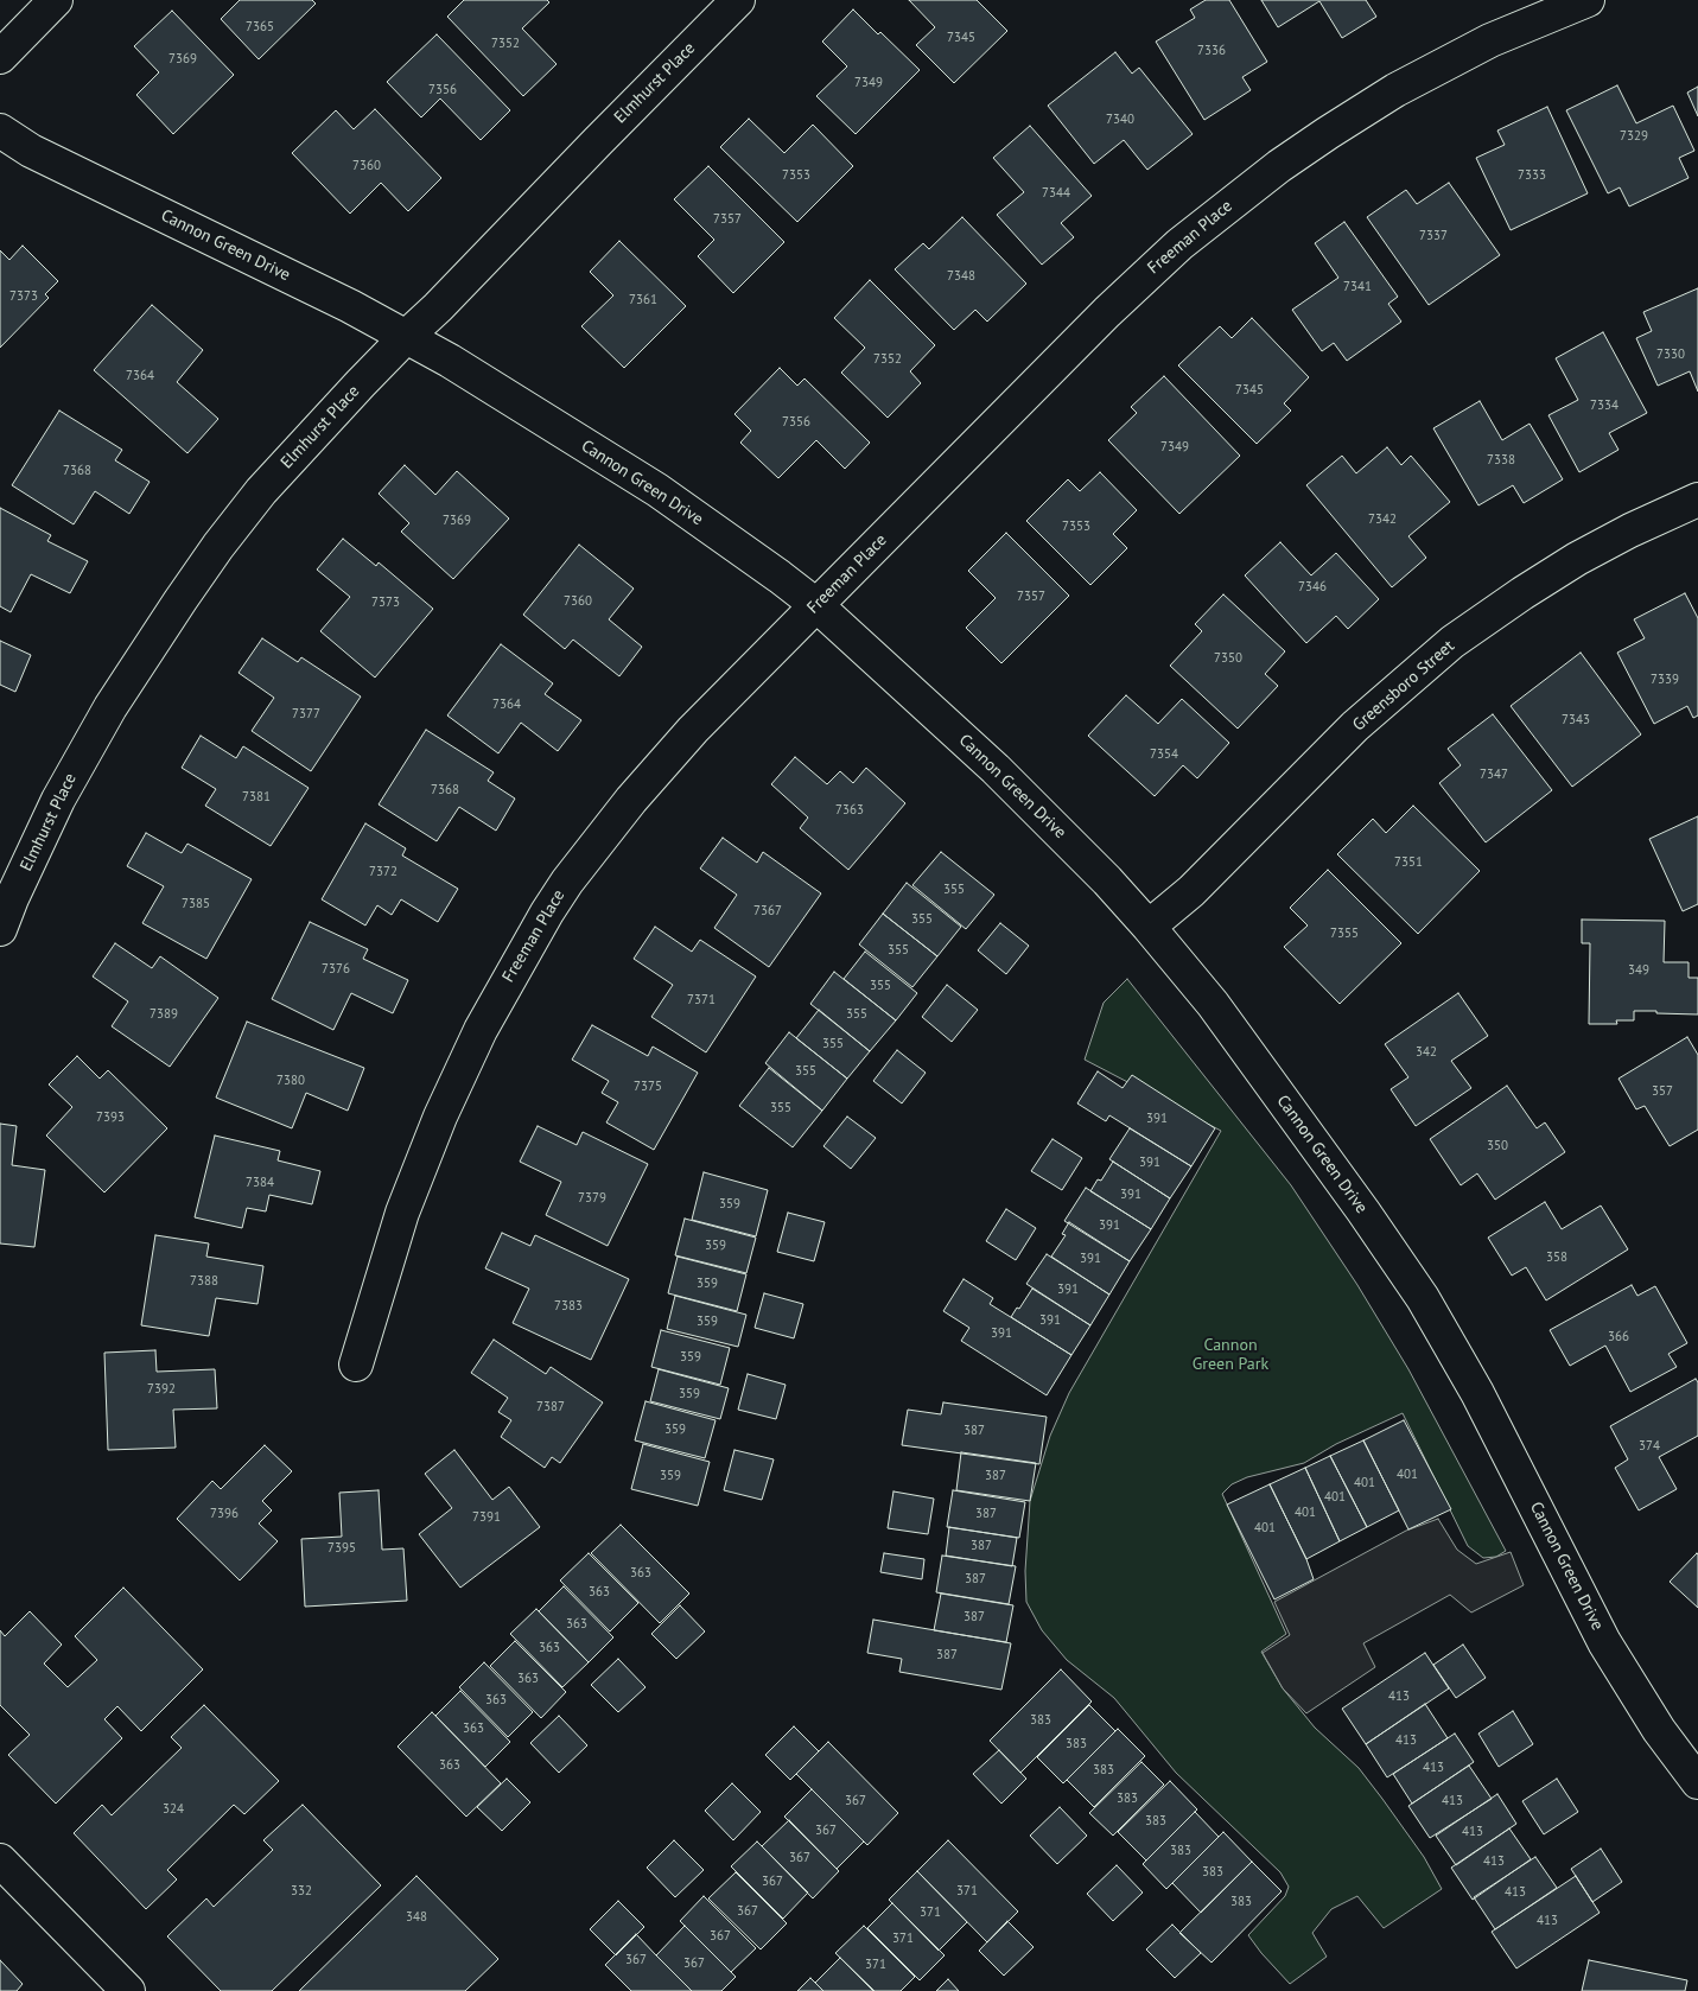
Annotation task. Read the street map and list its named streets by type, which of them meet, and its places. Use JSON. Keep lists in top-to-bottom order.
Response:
{
  "streets": {
    "street": [
      "Elmhurst Place",
      "Freeman Place",
      "Cannon Green Drive",
      "Greensboro Street"
    ]
  },
  "crossings": [
    ["Elmhurst Place", "Cannon Green Drive"],
    ["Freeman Place", "Cannon Green Drive"],
    ["Cannon Green Drive", "Greensboro Street"]
  ],
  "parks": ["Cannon Green Park"],
  "house_numbers": [
    "7365",
    "7345",
    "7352",
    "7336",
    "7369",
    "7349",
    "7356",
    "7340",
    "7329",
    "7360",
    "7353",
    "7333",
    "7344",
    "7357",
    "7337",
    "7348",
    "7341",
    "7373",
    "7361",
    "7330",
    "7352",
    "7364",
    "7345",
    "7334",
    "7356",
    "7349",
    "7338",
    "7368",
    "7342",
    "7369",
    "7353",
    "7346",
    "7357",
    "7360",
    "7373",
    "7350",
    "7339",
    "7364",
    "7377",
    "7343",
    "7354",
    "7347",
    "7368",
    "7381",
    "7363",
    "7351",
    "7372",
    "355",
    "7385",
    "7367",
    "355",
    "7355",
    "355",
    "7376",
    "349",
    "355",
    "7371",
    "7389",
    "355",
    "355",
    "342",
    "355",
    "7380",
    "7375",
    "357",
    "355",
    "7393",
    "391",
    "350",
    "391",
    "7384",
    "391",
    "7379",
    "359",
    "391",
    "359",
    "358",
    "391",
    "7388",
    "359",
    "391",
    "7383",
    "391",
    "359",
    "391",
    "366",
    "359",
    "7392",
    "359",
    "7387",
    "359",
    "387",
    "374",
    "401",
    "359",
    "387",
    "401",
    "401",
    "401",
    "7396",
    "387",
    "7391",
    "401",
    "387",
    "7395",
    "363",
    "387",
    "363",
    "387",
    "363",
    "363",
    "387",
    "363",
    "413",
    "363",
    "383",
    "363",
    "413",
    "383",
    "363",
    "413",
    "383",
    "383",
    "367",
    "413",
    "324",
    "383",
    "367",
    "413",
    "383",
    "367",
    "413",
    "383",
    "367",
    "332",
    "371",
    "413",
    "383",
    "367",
    "371",
    "348",
    "413",
    "367",
    "371",
    "367",
    "367",
    "371"
  ]
}
